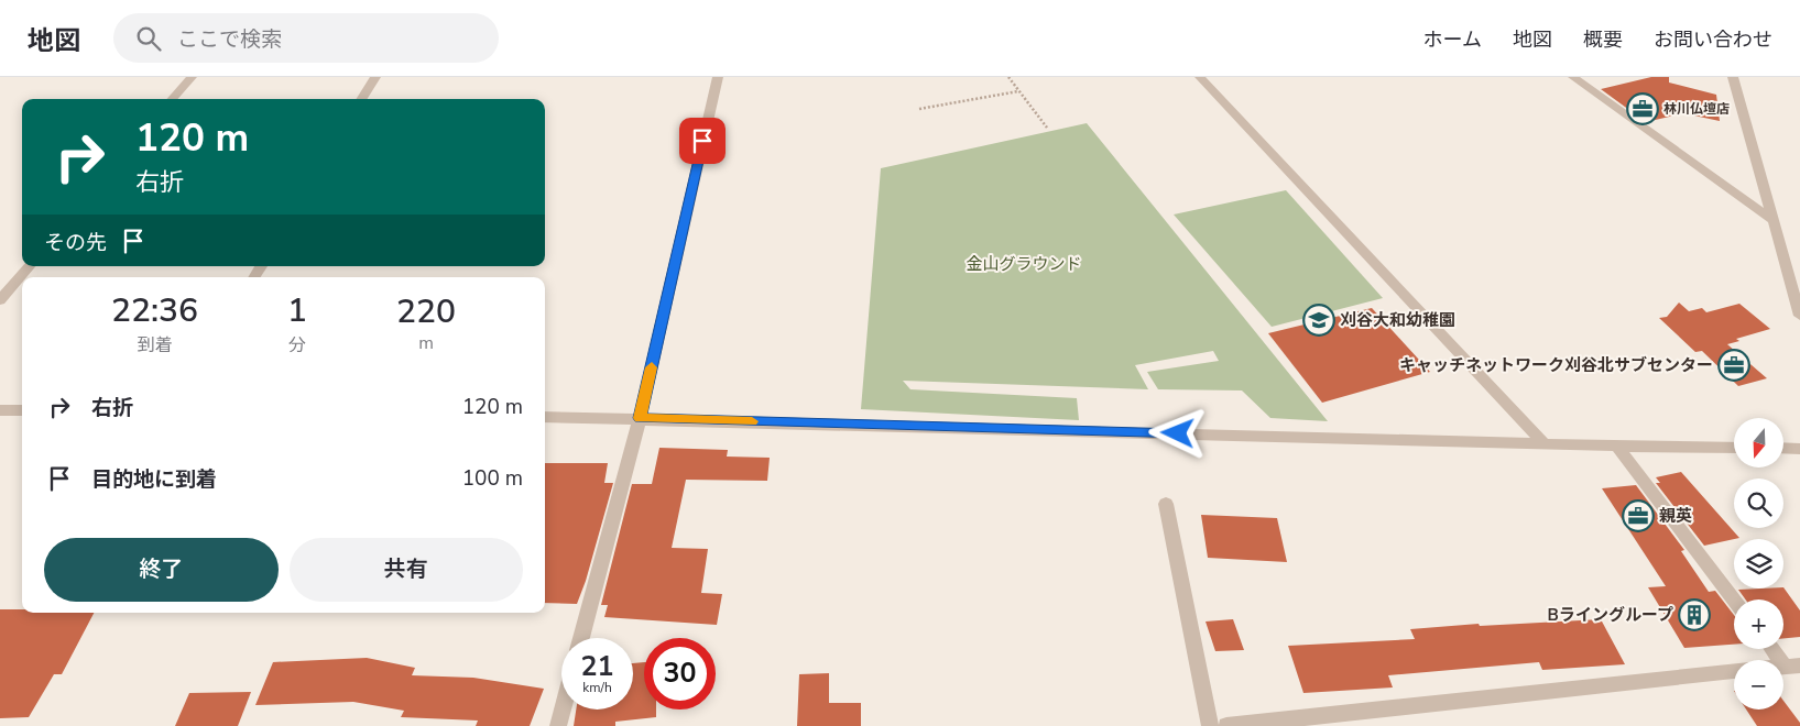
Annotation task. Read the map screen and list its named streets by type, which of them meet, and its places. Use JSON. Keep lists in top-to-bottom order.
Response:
{
  "parks": ["金山グラウンド"],
  "places": {
    "office": ["林川仏壇店", "キャッチネットワーク刈谷北サブセンター", "親英"],
    "school or university": ["刈谷大和幼稚園"],
    "building": ["Bライングループ"]
  },
  "north": "bottom",
  "page": {
    "header": "地図",
    "search": "ここで検索",
    "nav": [
      "ホーム",
      "地図",
      "概要",
      "お問い合わせ"
    ],
    "turn": ["120 m", "右折"],
    "then": "その先",
    "eta": [
      "22:36",
      "到着",
      "1",
      "分",
      "220",
      "m"
    ],
    "list": [
      {
        "name": "右折",
        "value": "120 m"
      },
      {
        "name": "目的地に到着",
        "value": "100 m"
      }
    ],
    "map_buttons": ["+", "−"],
    "buttons": ["終了", "共有"],
    "speed": "21 km/h",
    "limit": "30"
  }
}
